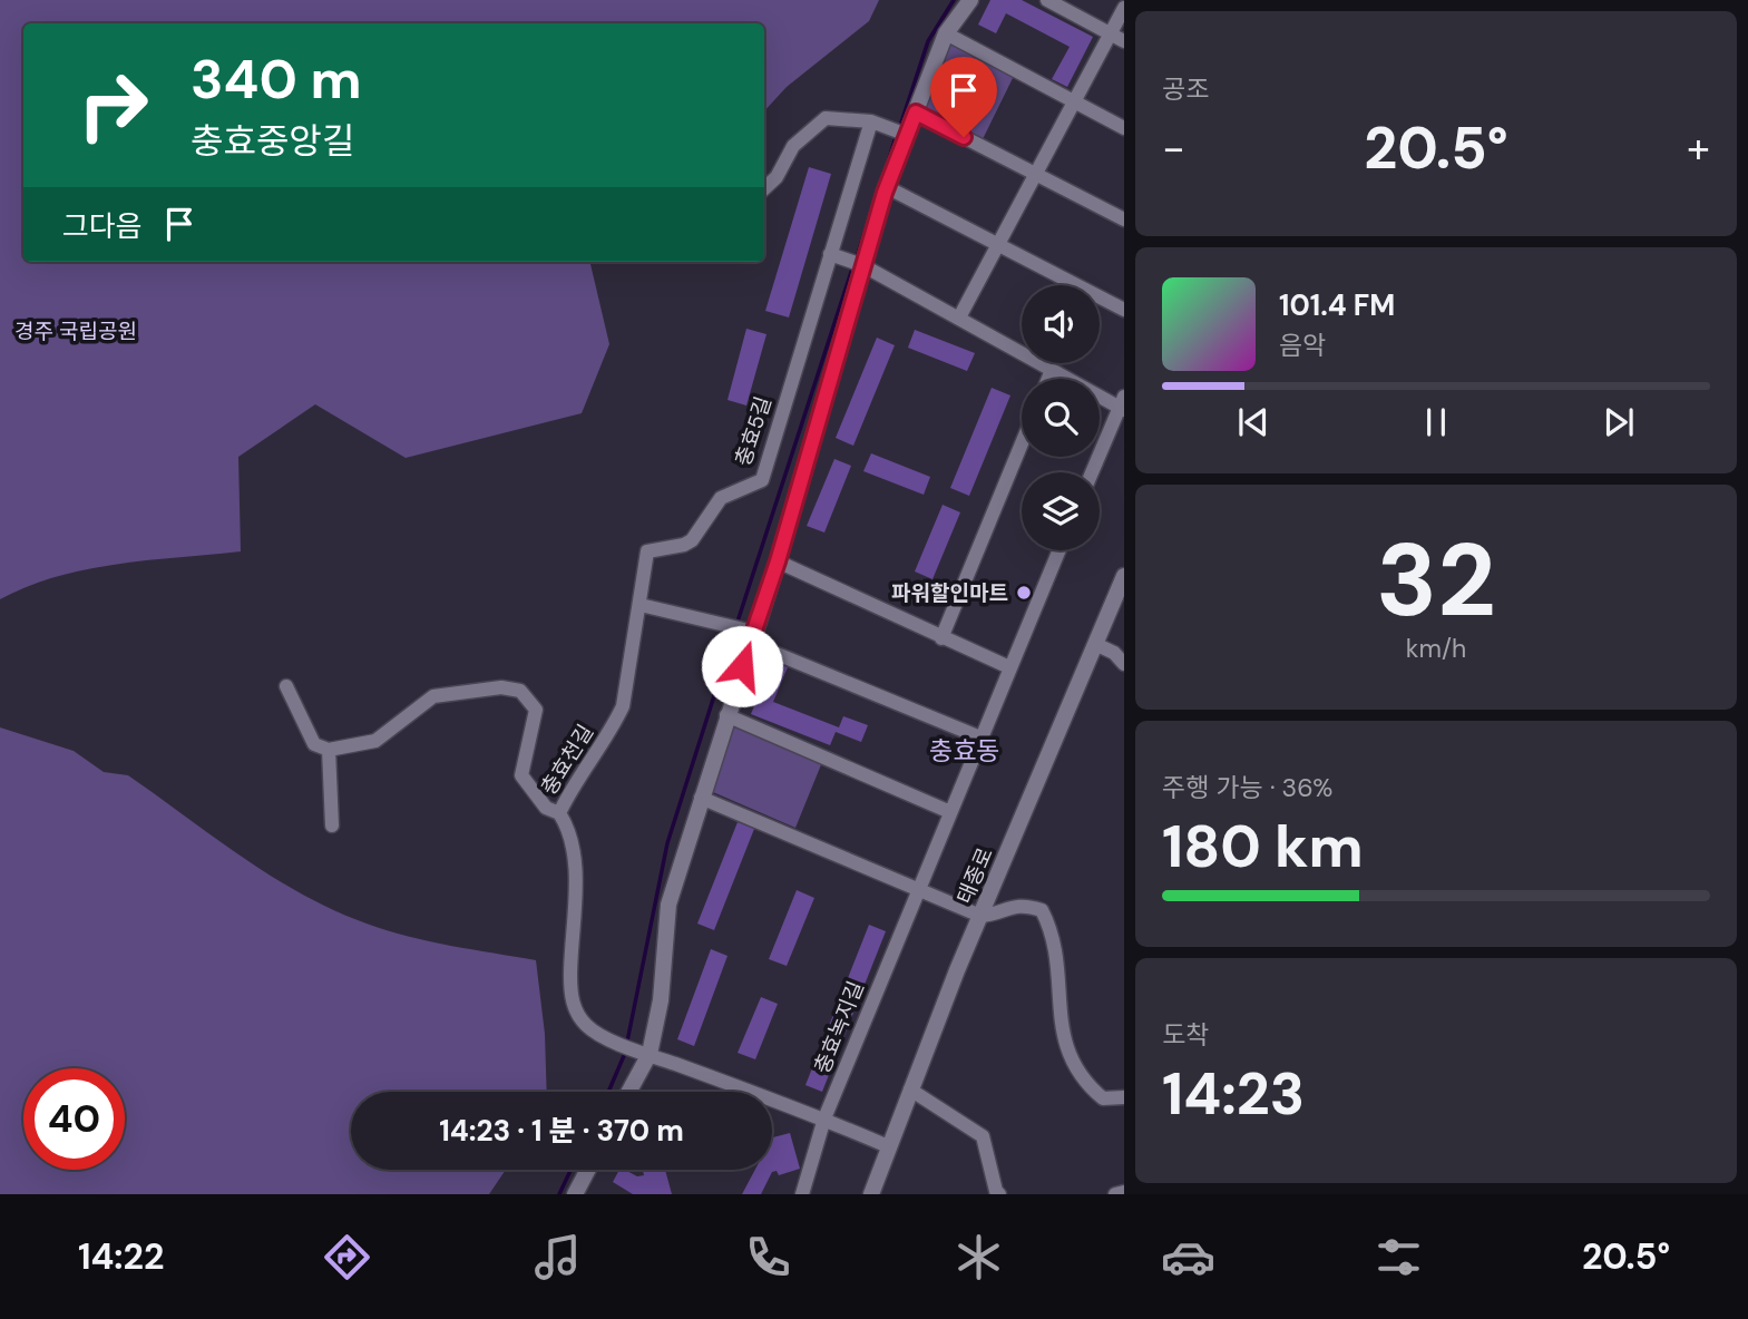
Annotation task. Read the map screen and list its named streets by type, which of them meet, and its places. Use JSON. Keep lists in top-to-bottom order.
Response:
{
  "streets": {
    "street": [
      "충효5길",
      "충효천길",
      "태종로",
      "충효녹지길"
    ]
  },
  "crossings": [
    ["충효5길", "충효천길"],
    ["충효천길", "충효녹지길"]
  ],
  "districts": ["충효동"],
  "parks": ["경주 국립공원"],
  "places": ["파워할인마트"],
  "page": {
    "tile": [
      "공조",
      ["32", "km/h"],
      ["주행 가능 · 36%", "180 km"],
      ["도착", "14:23"]
    ],
    "turn": ["340 m", "충효중앙길"],
    "heat": ["−", "20.5°", "+"],
    "then": "그다음",
    "song": ["101.4 FM", "음악"],
    "limit": "40",
    "trip": "14:23 · 1 분 · 370 m",
    "tabs": ["14:22", "20.5°"]
  }
}
